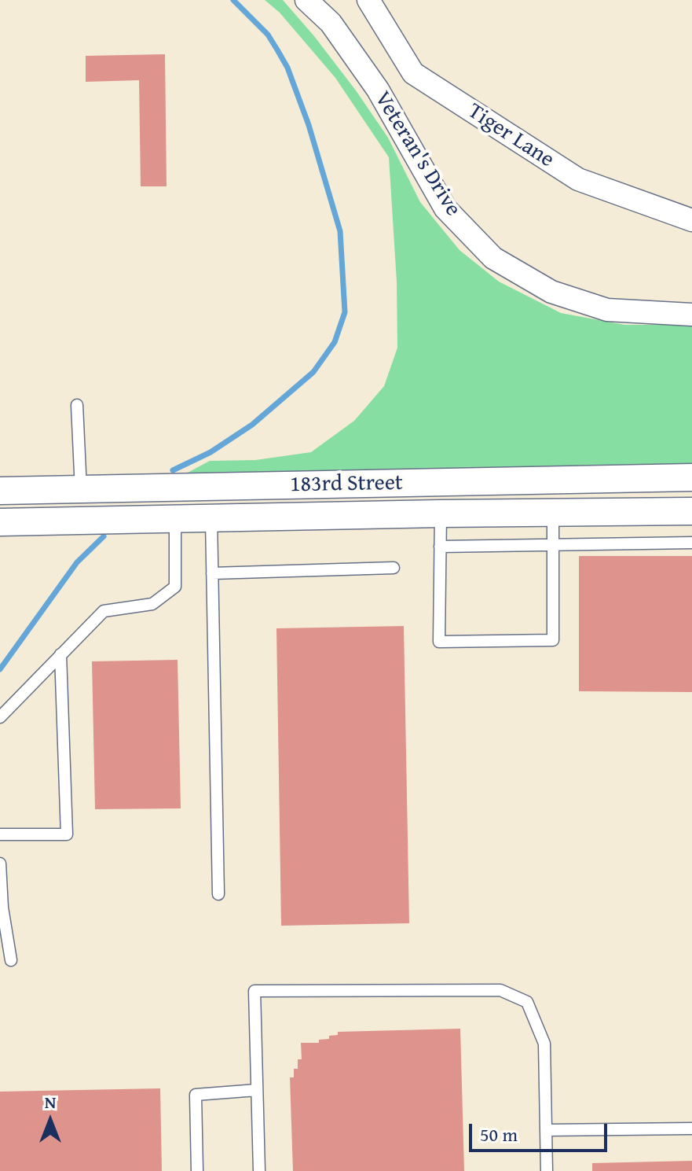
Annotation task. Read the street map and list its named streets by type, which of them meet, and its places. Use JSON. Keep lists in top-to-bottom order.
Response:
{
  "streets": {
    "street": ["Tiger Lane", "Veteran's Drive", "183rd Street"]
  },
  "scale_bar": "50 m",
  "north": "top"
}
